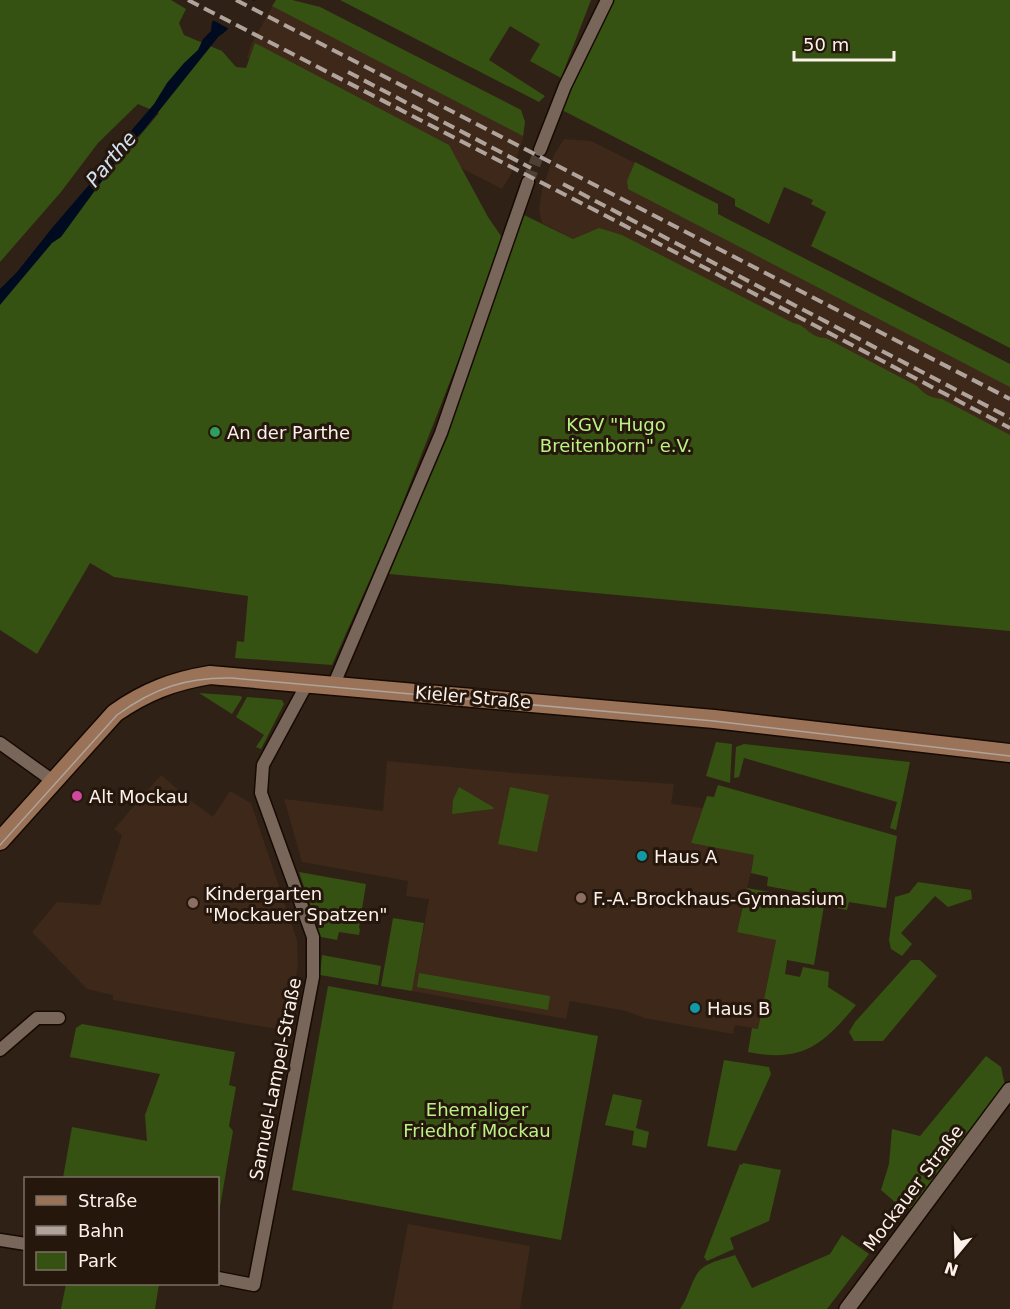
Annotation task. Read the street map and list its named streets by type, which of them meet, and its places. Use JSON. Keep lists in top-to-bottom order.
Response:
{
  "streets": {
    "main road": ["Kieler Straße"],
    "street": ["Samuel-Lampel-Straße", "Mockauer Straße"]
  },
  "crossings": [
    ["Kieler Straße", "Samuel-Lampel-Straße"]
  ],
  "water": ["Parthe"],
  "parks": ["KGV \"Hugo Breitenborn\" e.V.", "Ehemaliger Friedhof Mockau"],
  "places": [
    "An der Parthe",
    "Alt Mockau",
    "Haus A",
    "F.-A.-Brockhaus-Gymnasium",
    "Kindergarten \"Mockauer Spatzen\"",
    "Haus B"
  ],
  "legend": ["Straße", "Bahn", "Park"],
  "scale_bar": "50 m",
  "north": "bottom"
}
